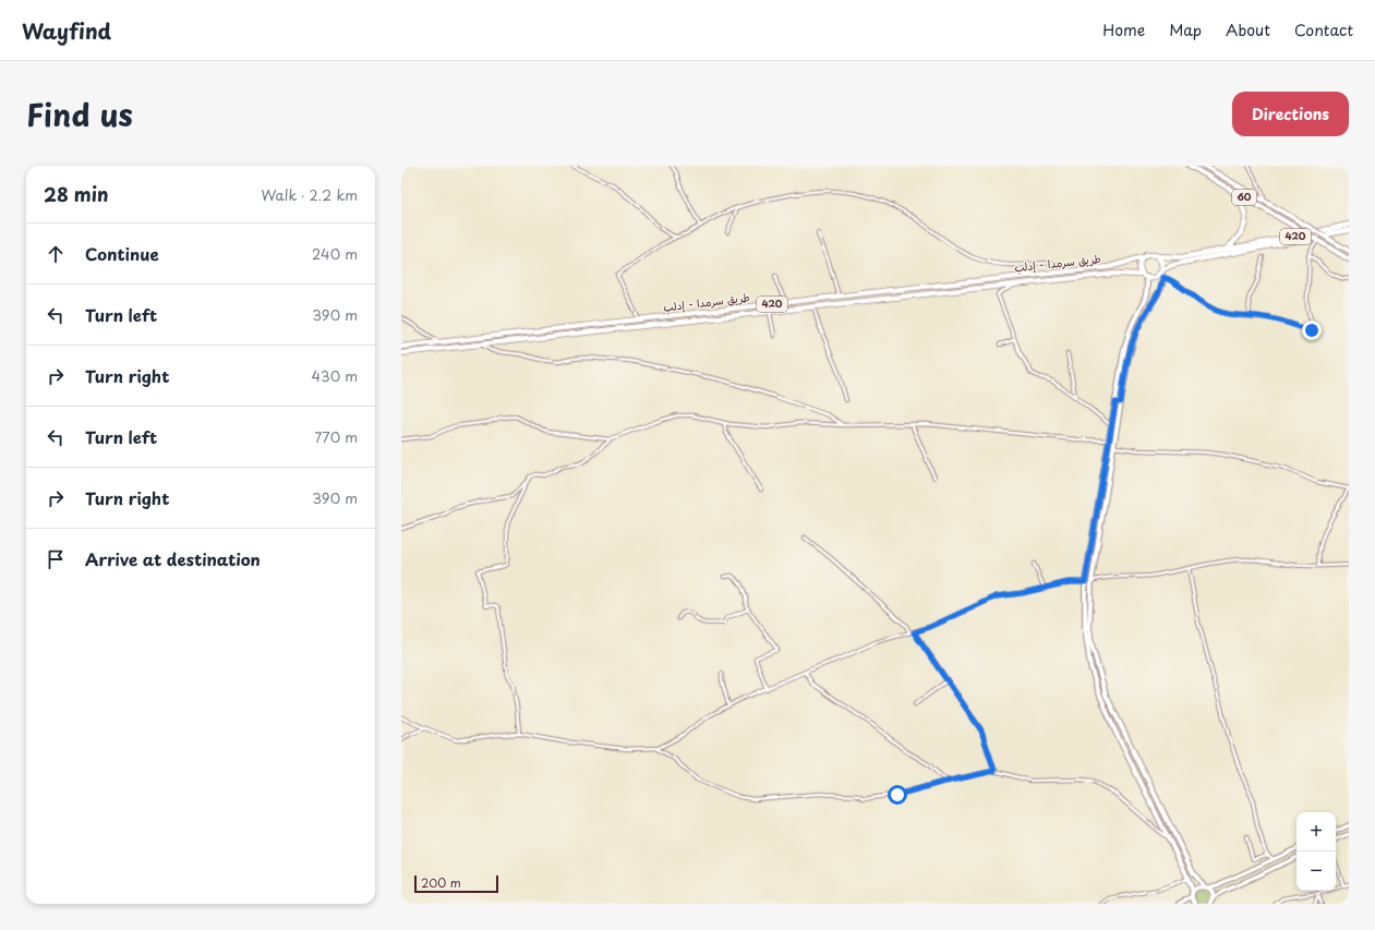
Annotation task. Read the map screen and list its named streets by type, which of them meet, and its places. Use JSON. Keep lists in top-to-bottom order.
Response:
{
  "streets": {
    "highway": ["420", "طريق سرمدا - إدلب"],
    "main road": ["60"]
  },
  "crossings": [
    ["420", "طريق سرمدا - إدلب"]
  ],
  "scale_bar": "200 m",
  "page": {
    "header": "Wayfind",
    "nav": [
      "Home",
      "Map",
      "About",
      "Contact"
    ],
    "title": "Find us",
    "buttons": "Directions",
    "heading": ["28 min", "Walk · 2.2 km"],
    "list": [
      ["Continue", "240 m"],
      ["Turn left", "390 m"],
      ["Turn right", "430 m"],
      ["Turn left", "770 m"],
      ["Turn right", "390 m"],
      "Arrive at destination"
    ],
    "map_buttons": ["+", "−"],
    "scale": "200 m"
  }
}
